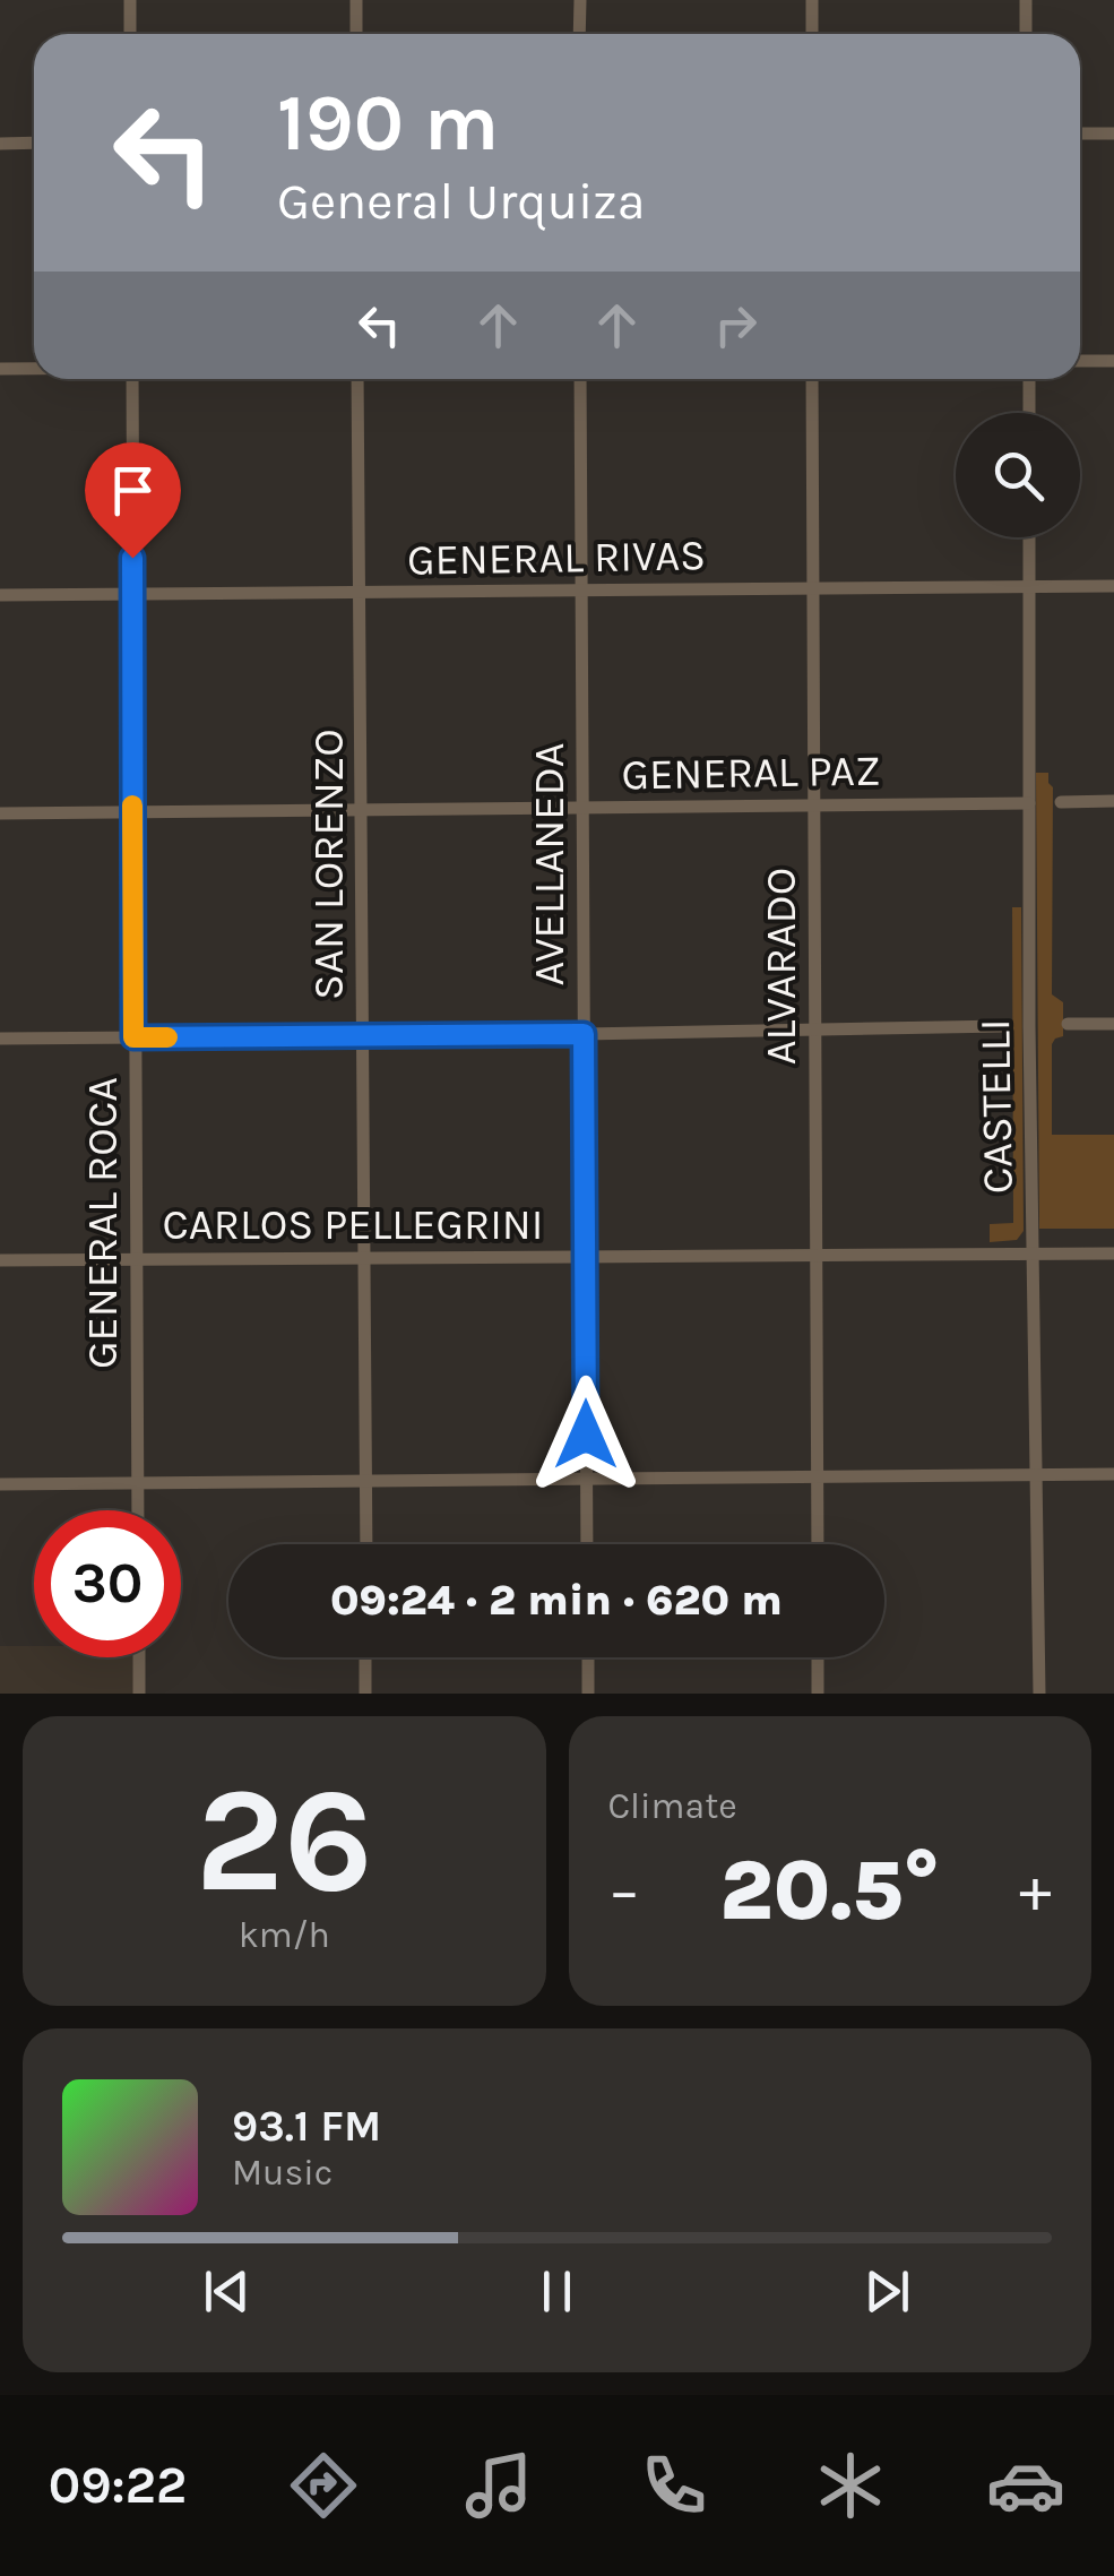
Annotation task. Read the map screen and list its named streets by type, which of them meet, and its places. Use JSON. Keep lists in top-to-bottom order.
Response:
{
  "streets": {
    "street": [
      "GENERAL RIVAS",
      "GENERAL PAZ",
      "SAN LORENZO",
      "AVELLANEDA",
      "ALVARADO",
      "CASTELLI",
      "GENERAL ROCA",
      "CARLOS PELLEGRINI"
    ]
  },
  "crossings": [
    ["GENERAL RIVAS", "SAN LORENZO"],
    ["GENERAL RIVAS", "AVELLANEDA"],
    ["GENERAL RIVAS", "ALVARADO"],
    ["GENERAL RIVAS", "CASTELLI"],
    ["GENERAL RIVAS", "GENERAL ROCA"],
    ["GENERAL PAZ", "SAN LORENZO"],
    ["GENERAL PAZ", "AVELLANEDA"],
    ["GENERAL PAZ", "ALVARADO"],
    ["GENERAL PAZ", "CASTELLI"],
    ["GENERAL PAZ", "GENERAL ROCA"],
    ["SAN LORENZO", "CARLOS PELLEGRINI"],
    ["AVELLANEDA", "CARLOS PELLEGRINI"],
    ["ALVARADO", "CARLOS PELLEGRINI"],
    ["CASTELLI", "CARLOS PELLEGRINI"],
    ["GENERAL ROCA", "CARLOS PELLEGRINI"]
  ],
  "page": {
    "turn": ["190 m", "General Urquiza"],
    "limit": "30",
    "trip": "09:24 · 2 min · 620 m",
    "tile": [
      ["26", "km/h"],
      "Climate"
    ],
    "heat": ["−", "20.5°", "+"],
    "song": ["93.1 FM", "Music"],
    "tabs": "09:22"
  }
}
